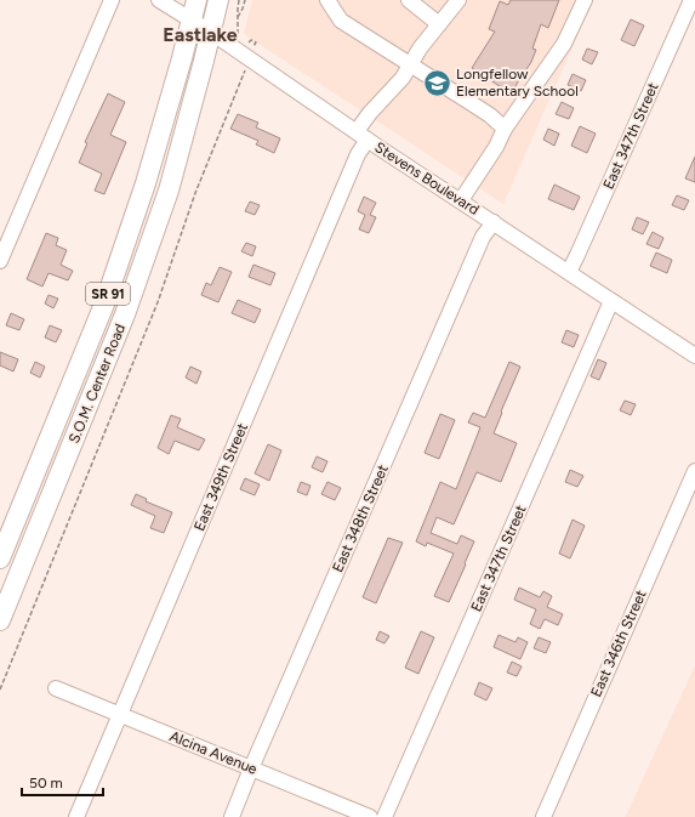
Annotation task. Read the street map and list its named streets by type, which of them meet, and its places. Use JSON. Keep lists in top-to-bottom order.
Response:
{
  "streets": {
    "main road": ["SR 91", "S.O.M. Center Road"],
    "street": [
      "East 347th Street",
      "Stevens Boulevard",
      "East 349th Street",
      "East 348th Street",
      "East 346th Street",
      "Alcina Avenue"
    ]
  },
  "crossings": [
    ["East 347th Street", "Stevens Boulevard"],
    ["Stevens Boulevard", "S.O.M. Center Road"],
    ["Stevens Boulevard", "East 349th Street"],
    ["Stevens Boulevard", "East 348th Street"],
    ["East 349th Street", "Alcina Avenue"],
    ["East 348th Street", "Alcina Avenue"]
  ],
  "districts": ["Eastlake"],
  "places": {
    "school or university": ["Longfellow Elementary School"]
  },
  "scale_bar": "50 m"
}
